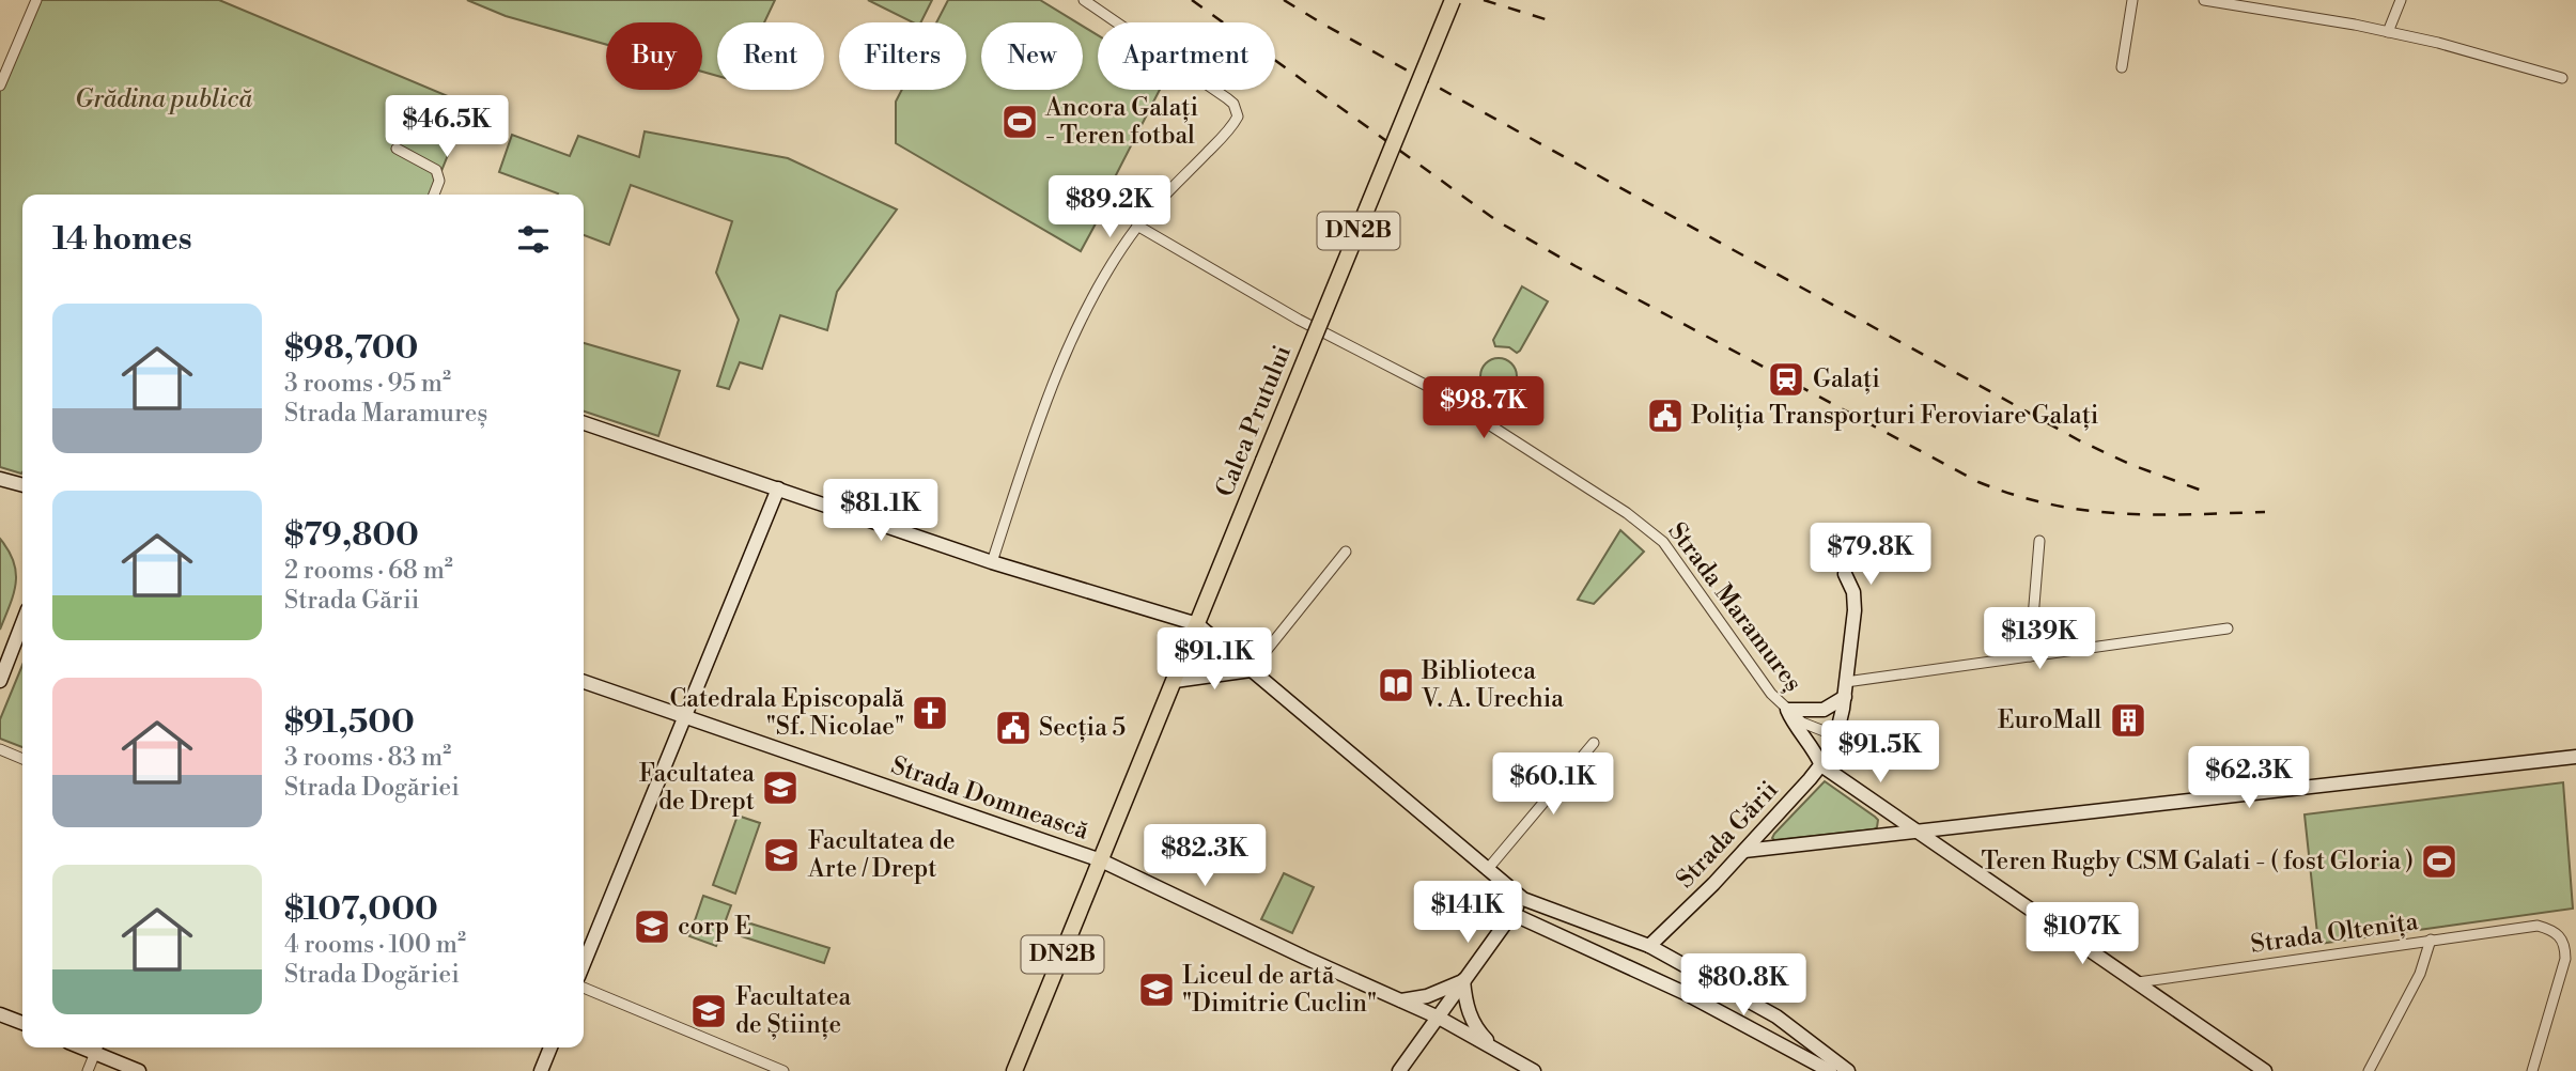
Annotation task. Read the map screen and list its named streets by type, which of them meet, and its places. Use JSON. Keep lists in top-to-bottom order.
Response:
{
  "streets": {
    "main road": ["DN2B", "Calea Prutului"],
    "street": [
      "Strada Maramureș",
      "Strada Domnească",
      "Strada Gării",
      "Strada Oltenița"
    ]
  },
  "crossings": [
    ["DN2B", "Calea Prutului"],
    ["DN2B", "Strada Domnească"],
    ["Calea Prutului", "Strada Domnească"],
    ["Strada Maramureș", "Strada Gării"]
  ],
  "parks": ["Grădina publică"],
  "places": {
    "sports": ["Ancora Galați - Teren fotbal", "Teren Rugby CSM Galati - ( fost Gloria )"],
    "station": ["Galați"],
    "public building": ["Poliția Transporturi Feroviare Galați", "Secția 5"],
    "library": ["Biblioteca V. A. Urechia"],
    "church": ["Catedrala Episcopală \"Sf. Nicolae\""],
    "building": ["EuroMall"],
    "school or university": [
      "Facultatea de Drept",
      "Facultatea de Arte / Drept",
      "corp E",
      "Liceul de artă \"Dimitrie Cuclin\"",
      "Facultatea de Științe"
    ]
  },
  "page": {
    "chip": [
      "Buy",
      "Rent",
      "Filters",
      "New",
      "Apartment"
    ],
    "price": [
      "$46.5K",
      "$89.2K",
      "$98.7K",
      "$81.1K",
      "$79.8K",
      "$139K",
      "$91.1K",
      "$91.5K",
      "$62.3K",
      "$60.1K",
      "$82.3K",
      "$141K",
      "$107K",
      "$80.8K"
    ],
    "heading": "14 homes",
    "list": [
      {
        "name": "$98,700",
        "note": "3 rooms · 95 m² · Strada Maramureș"
      },
      {
        "name": "$79,800",
        "note": "2 rooms · 68 m² · Strada Gării"
      },
      {
        "name": "$91,500",
        "note": "3 rooms · 83 m² · Strada Dogăriei"
      },
      {
        "name": "$107,000",
        "note": "4 rooms · 100 m² · Strada Dogăriei"
      }
    ]
  }
}
